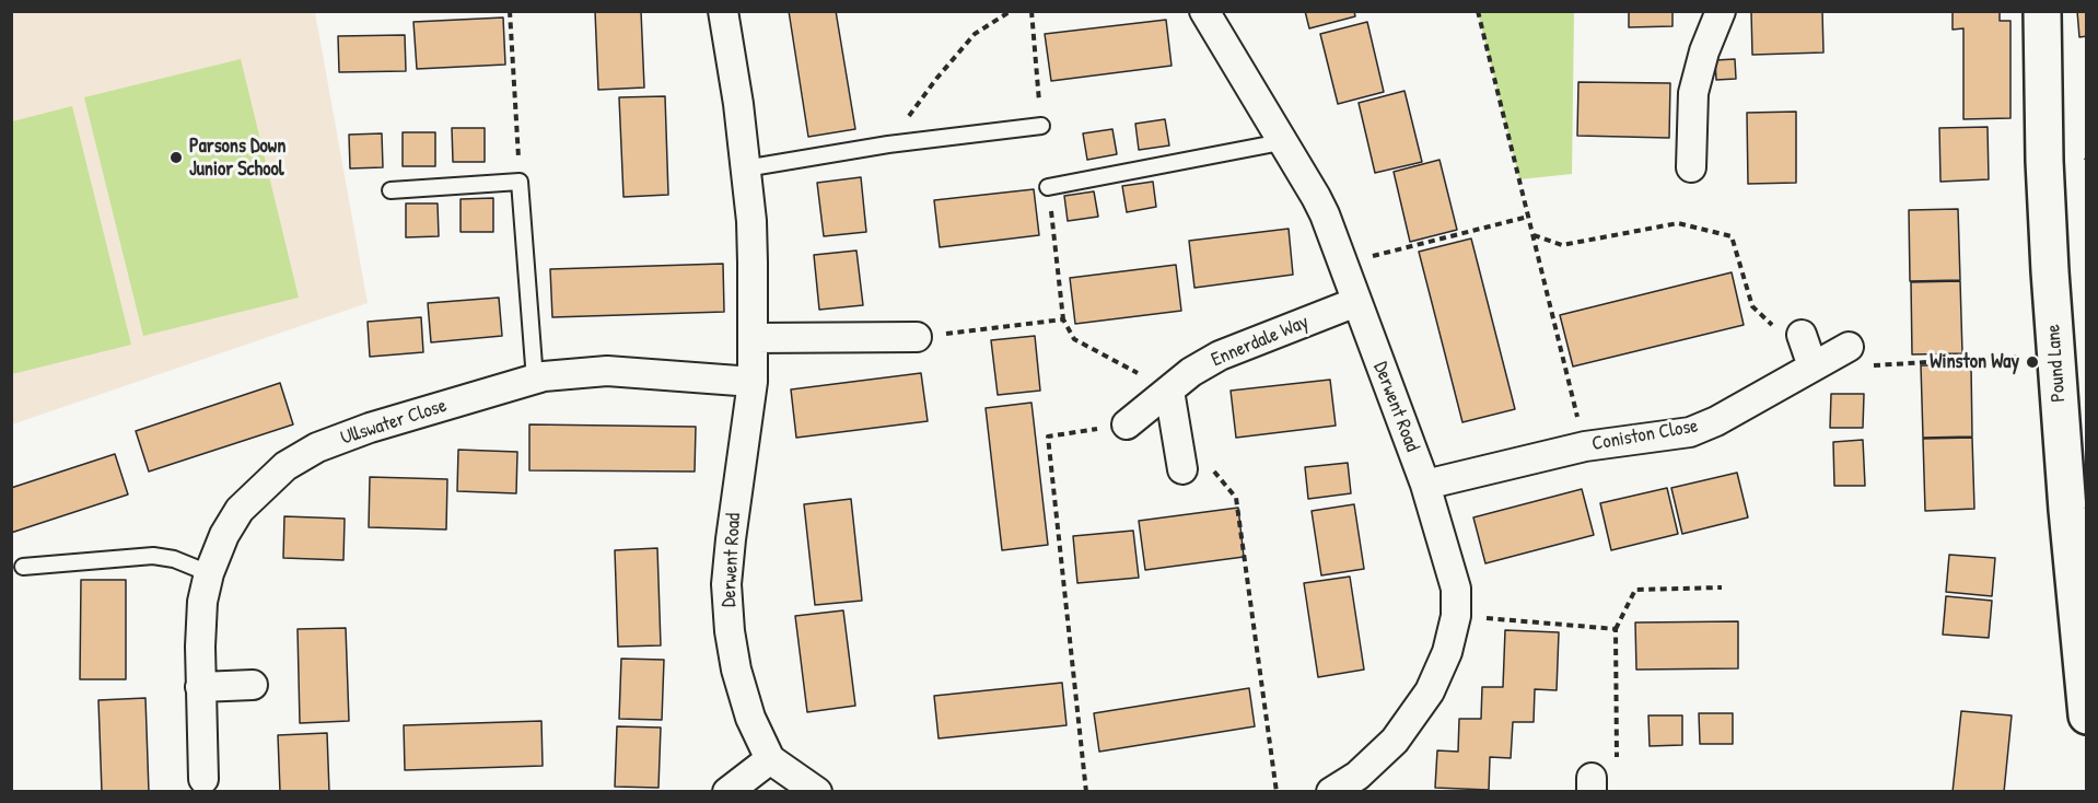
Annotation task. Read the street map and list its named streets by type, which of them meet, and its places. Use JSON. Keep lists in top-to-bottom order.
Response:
{
  "streets": {
    "street": [
      "Ennerdale Way",
      "Pound Lane",
      "Derwent Road",
      "Ullswater Close",
      "Coniston Close"
    ]
  },
  "crossings": [
    ["Ennerdale Way", "Derwent Road"],
    ["Derwent Road", "Ullswater Close"],
    ["Derwent Road", "Coniston Close"]
  ],
  "places": ["Parsons Down Junior School", "Winston Way"]
}
